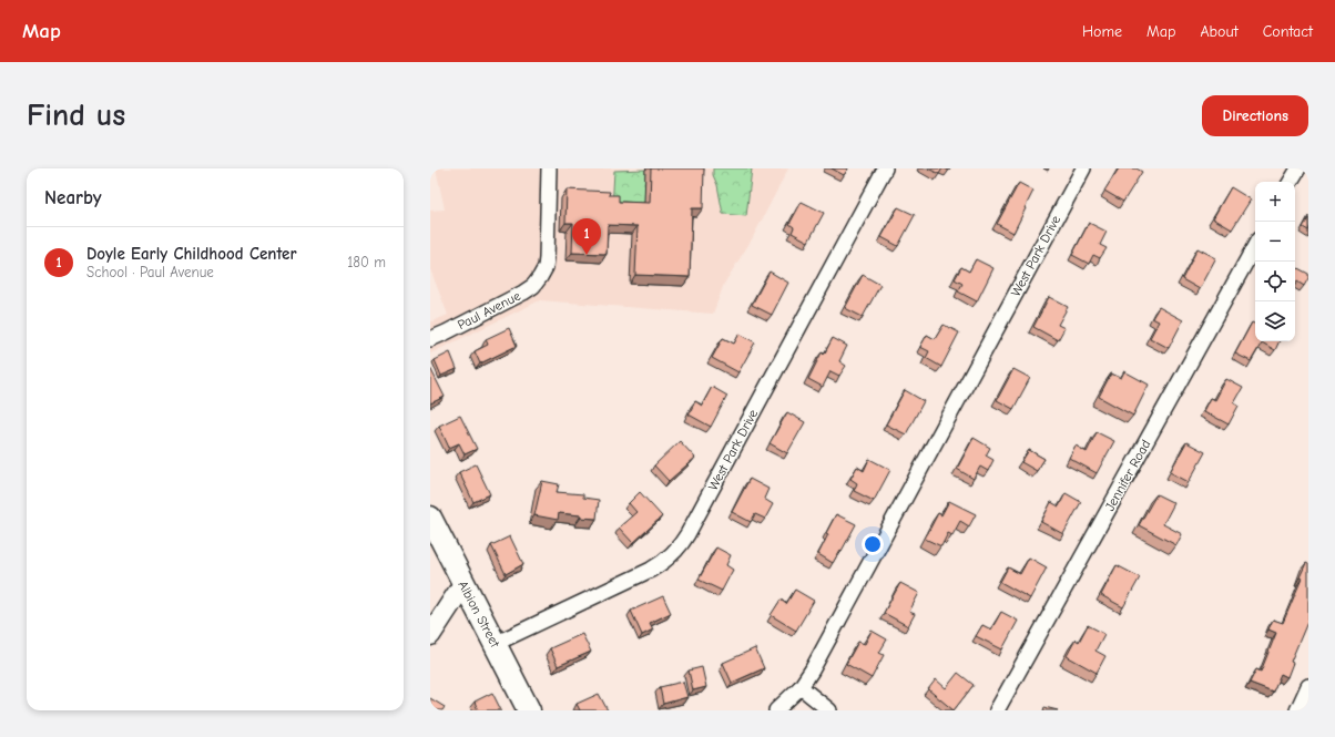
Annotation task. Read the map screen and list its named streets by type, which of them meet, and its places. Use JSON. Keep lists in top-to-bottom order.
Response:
{
  "streets": {
    "main road": ["Albion Street"],
    "street": ["West Park Drive", "Paul Avenue", "Jennifer Road"]
  },
  "crossings": [
    ["West Park Drive", "Albion Street"]
  ],
  "page": {
    "header": "Map",
    "nav": [
      "Home",
      "Map",
      "About",
      "Contact"
    ],
    "buttons": "Directions",
    "title": "Find us",
    "heading": "Nearby",
    "map_buttons": ["+", "−"],
    "pins": "1",
    "list": [
      {
        "mark": "1",
        "name": "Doyle Early Childhood Center",
        "note": "School · Paul Avenue",
        "value": "180 m"
      }
    ]
  }
}
